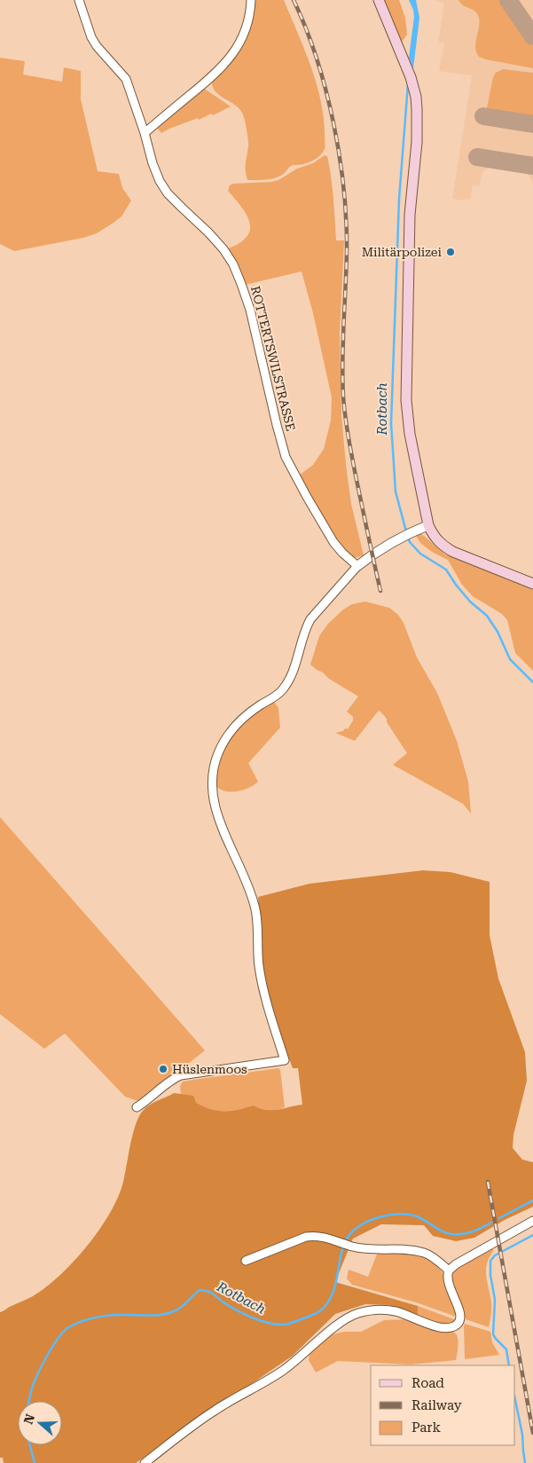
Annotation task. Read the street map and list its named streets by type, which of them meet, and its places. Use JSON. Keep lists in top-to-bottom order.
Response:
{
  "streets": {
    "street": ["ROTTERTSWILSTRASSE"]
  },
  "water": ["Rotbach"],
  "places": ["Militärpolizei", "Hüslenmoos"],
  "legend": ["Road", "Railway", "Park"],
  "north": "left"
}
